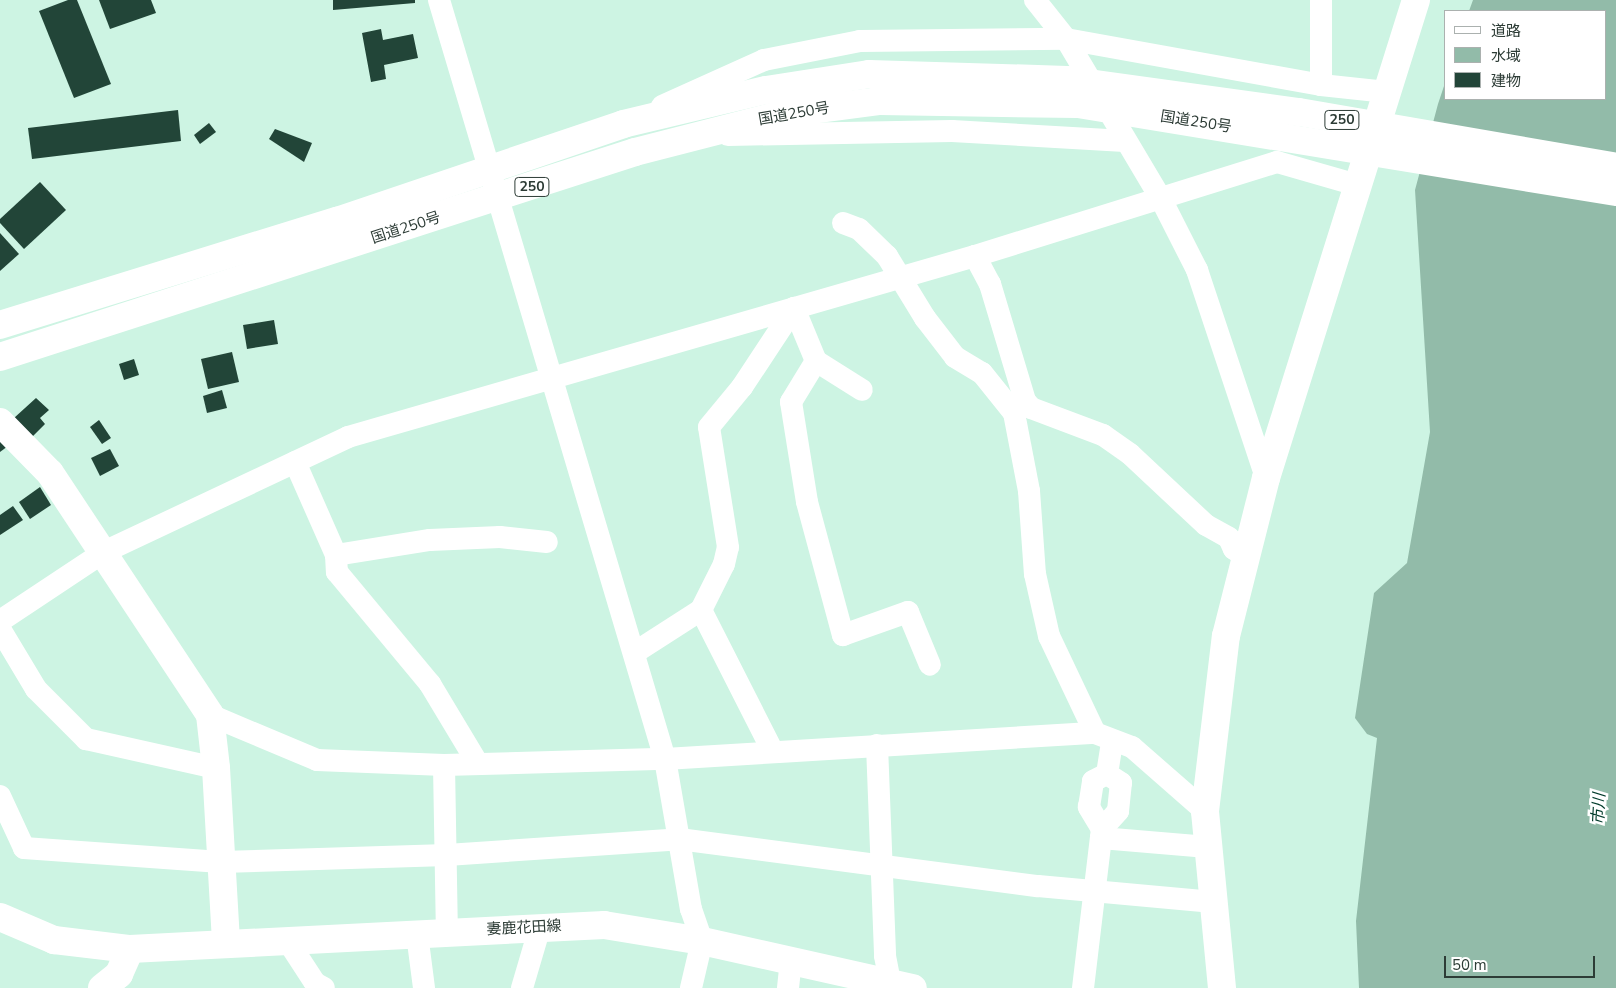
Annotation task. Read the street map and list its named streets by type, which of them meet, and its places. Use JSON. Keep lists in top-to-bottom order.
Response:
{
  "streets": {
    "main road": ["国道250号", "250", "妻鹿花田線"]
  },
  "water": ["市川"],
  "legend": ["道路", "水域", "建物"],
  "scale_bar": "50 m"
}
